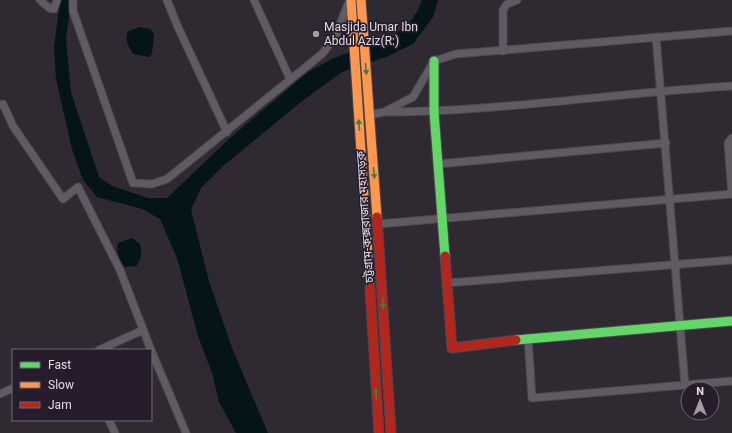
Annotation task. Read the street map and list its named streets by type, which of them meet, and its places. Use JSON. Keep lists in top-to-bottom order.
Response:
{
  "streets": {
    "main road": ["চট্টগ্রাম-কক্সবাজার মহাসড়ক"]
  },
  "places": ["Masjida Umar Ibn Abdul Aziz(R:)"],
  "legend": ["Fast", "Slow", "Jam"],
  "north": "top"
}
